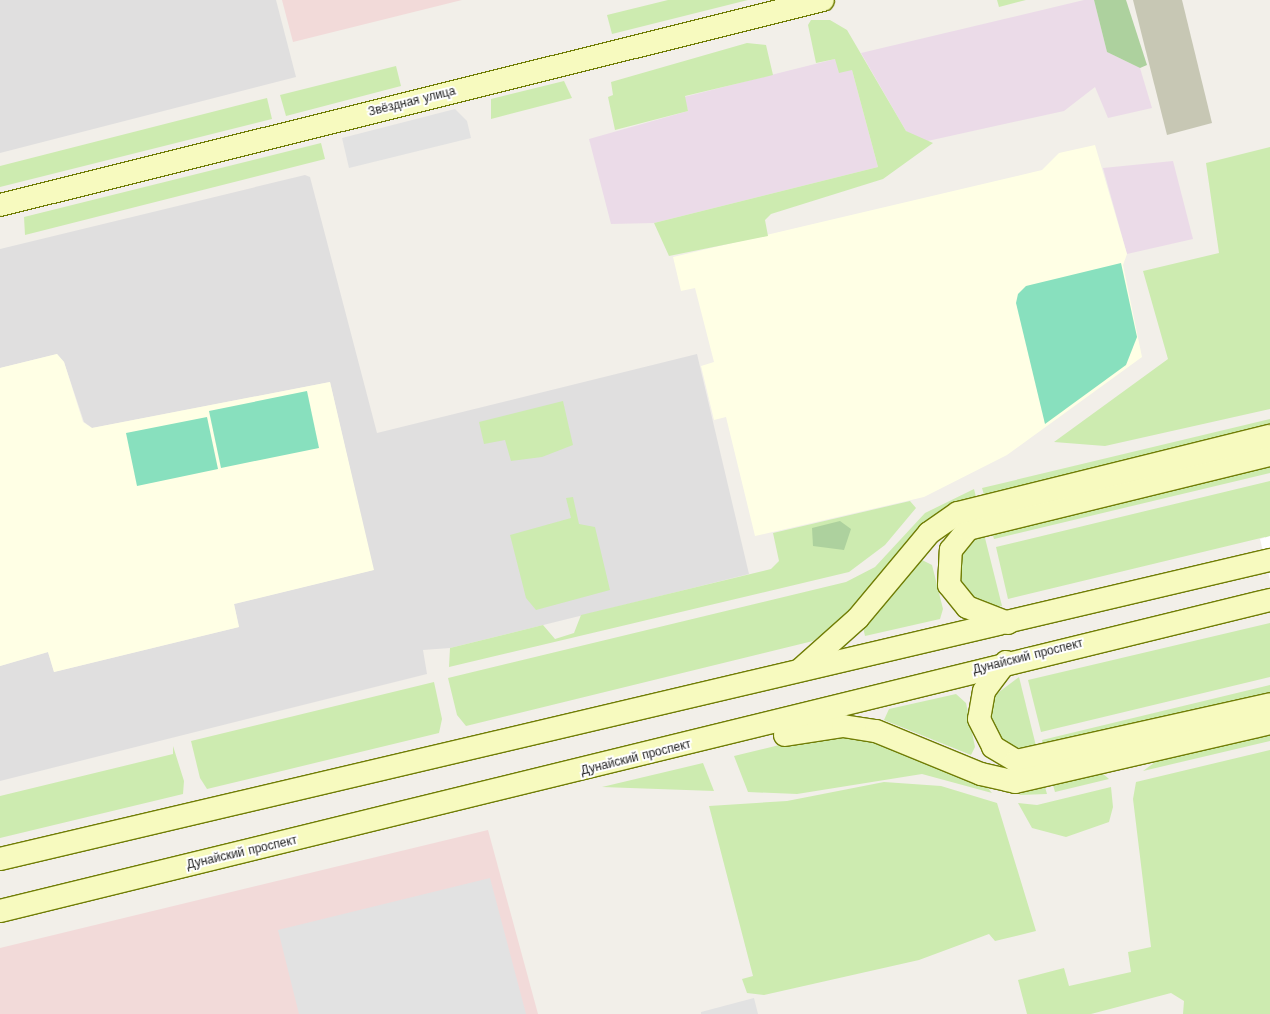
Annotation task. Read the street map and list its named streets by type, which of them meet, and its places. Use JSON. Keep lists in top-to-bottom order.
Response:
{
  "streets": {
    "main road": ["Звёздная улица", "Дунайский проспект"]
  }
}
